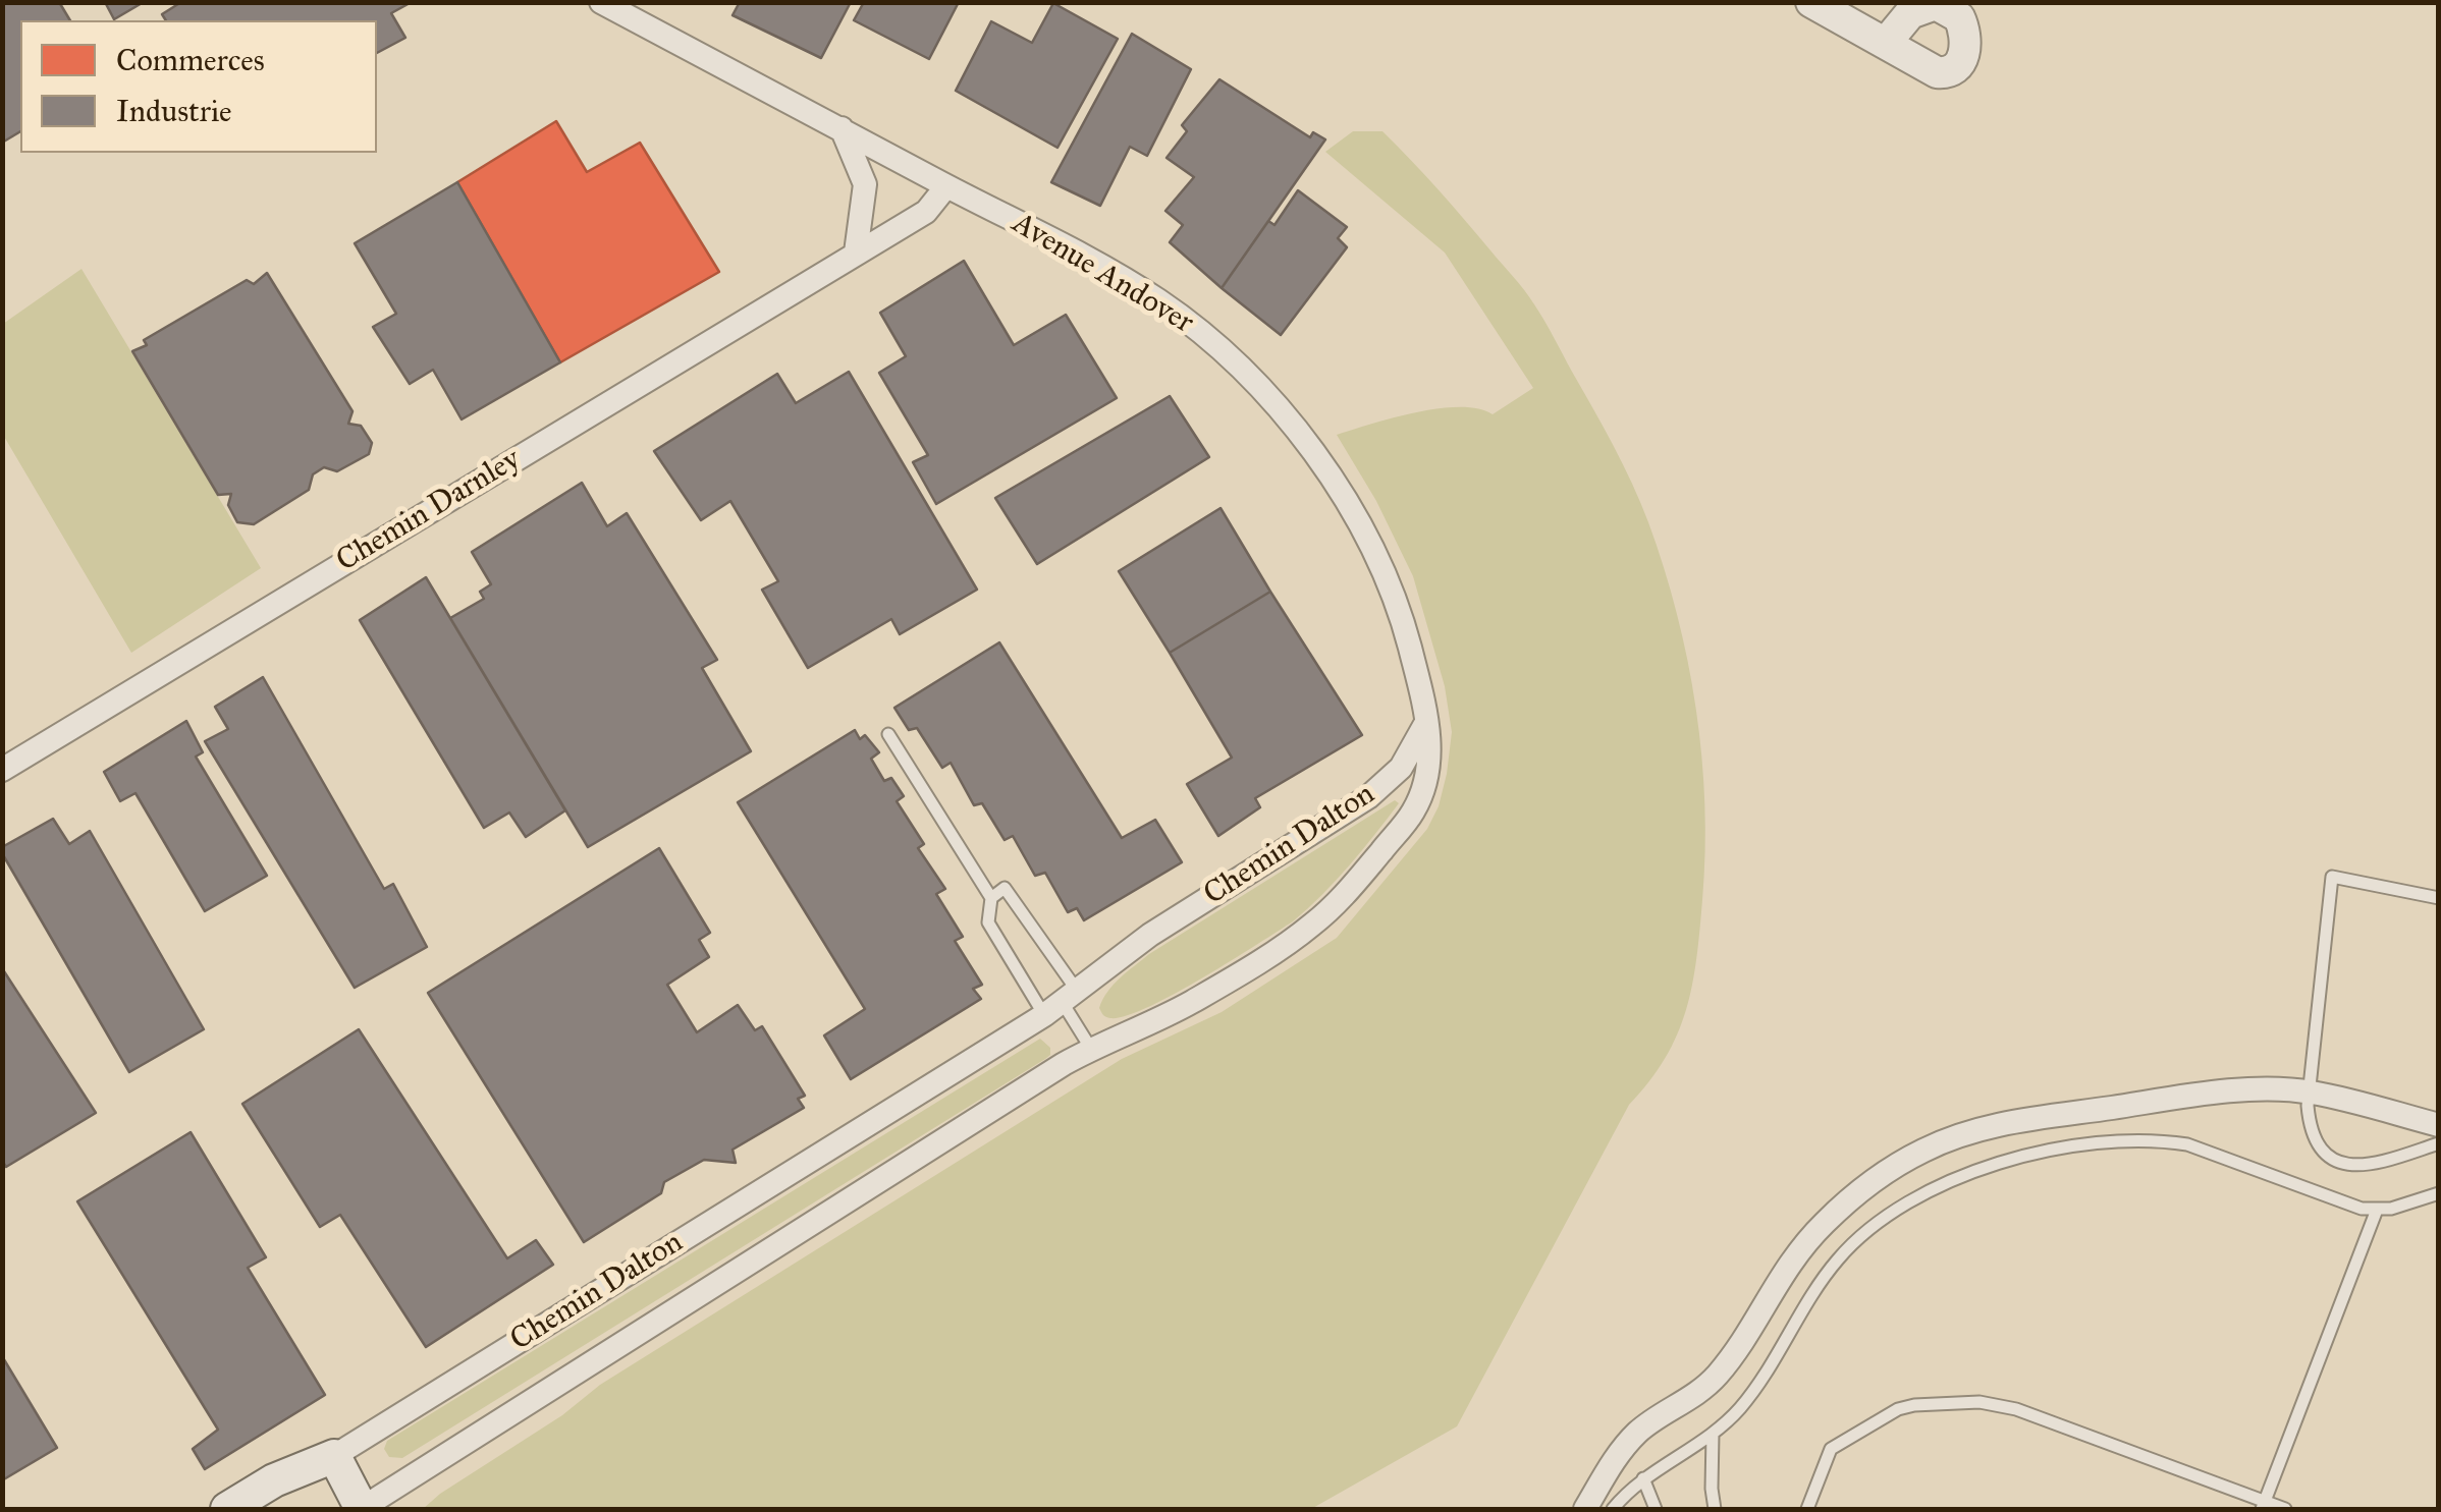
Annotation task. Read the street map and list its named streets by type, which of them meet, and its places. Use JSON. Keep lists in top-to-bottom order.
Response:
{
  "streets": {
    "main road": ["Chemin Dalton"],
    "street": ["Avenue Andover", "Chemin Darnley"]
  },
  "crossings": [
    ["Avenue Andover", "Chemin Darnley"],
    ["Avenue Andover", "Chemin Dalton"]
  ],
  "legend": ["Commerces", "Industrie"]
}
